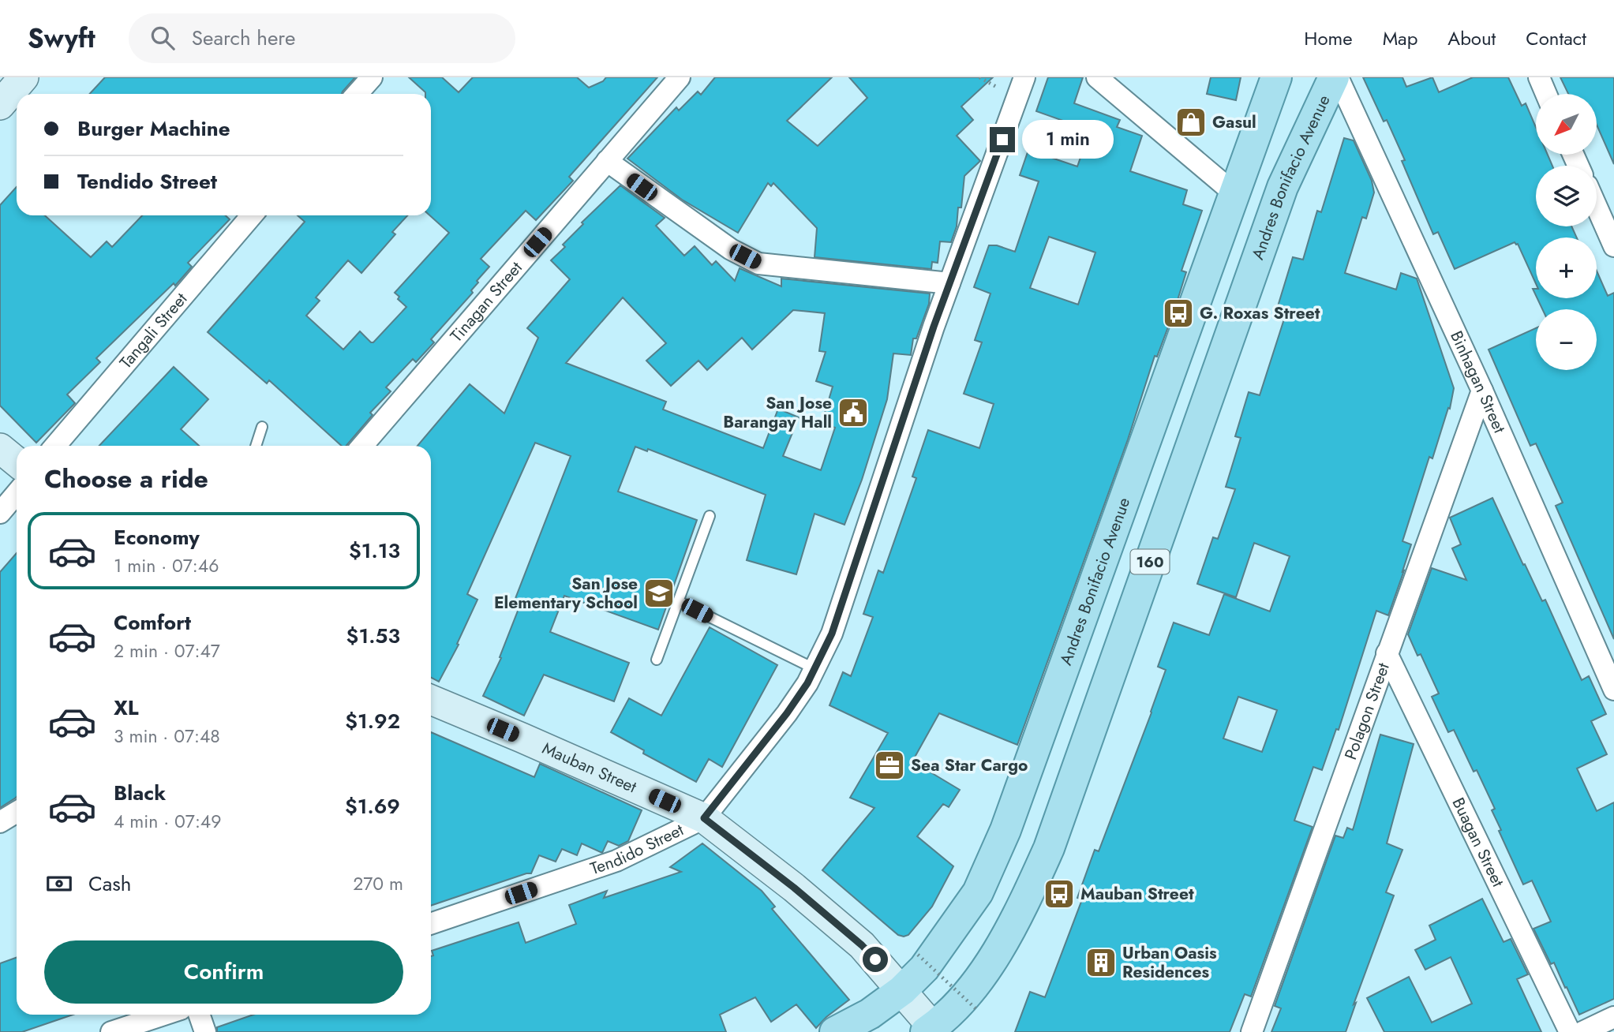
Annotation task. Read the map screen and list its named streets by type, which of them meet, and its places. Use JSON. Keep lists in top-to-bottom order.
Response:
{
  "streets": {
    "main road": ["Andres Bonifacio Avenue", "160"],
    "street": [
      "Tinagan Street",
      "Tangali Street",
      "Binhagan Street",
      "Polagon Street",
      "Mauban Street",
      "Buagan Street",
      "Tendido Street"
    ]
  },
  "crossings": [
    ["Andres Bonifacio Avenue", "Binhagan Street"],
    ["Andres Bonifacio Avenue", "Mauban Street"],
    ["Binhagan Street", "Polagon Street"],
    ["Polagon Street", "Buagan Street"],
    ["Mauban Street", "Tendido Street"]
  ],
  "places": {
    "shop": ["Gasul"],
    "bus stop": ["G. Roxas Street", "Mauban Street"],
    "public building": ["San Jose Barangay Hall"],
    "school or university": ["San Jose Elementary School"],
    "office": ["Sea Star Cargo"],
    "building": ["Urban Oasis Residences"]
  },
  "north": "bottom left",
  "page": {
    "header": "Swyft",
    "search": "Search here",
    "nav": [
      "Home",
      "Map",
      "About",
      "Contact"
    ],
    "map_buttons": ["+", "−"],
    "banner": ["Burger Machine", "Tendido Street"],
    "bubble": "1 min",
    "heading": "Choose a ride",
    "list": [
      {
        "name": "Economy",
        "note": "1 min · 07:46",
        "value": "$1.13"
      },
      {
        "name": "Comfort",
        "note": "2 min · 07:47",
        "value": "$1.53"
      },
      {
        "name": "XL",
        "note": "3 min · 07:48",
        "value": "$1.92"
      },
      {
        "name": "Black",
        "note": "4 min · 07:49",
        "value": "$1.69"
      }
    ],
    "pay": ["Cash", "270 m"],
    "buttons": "Confirm"
  }
}
